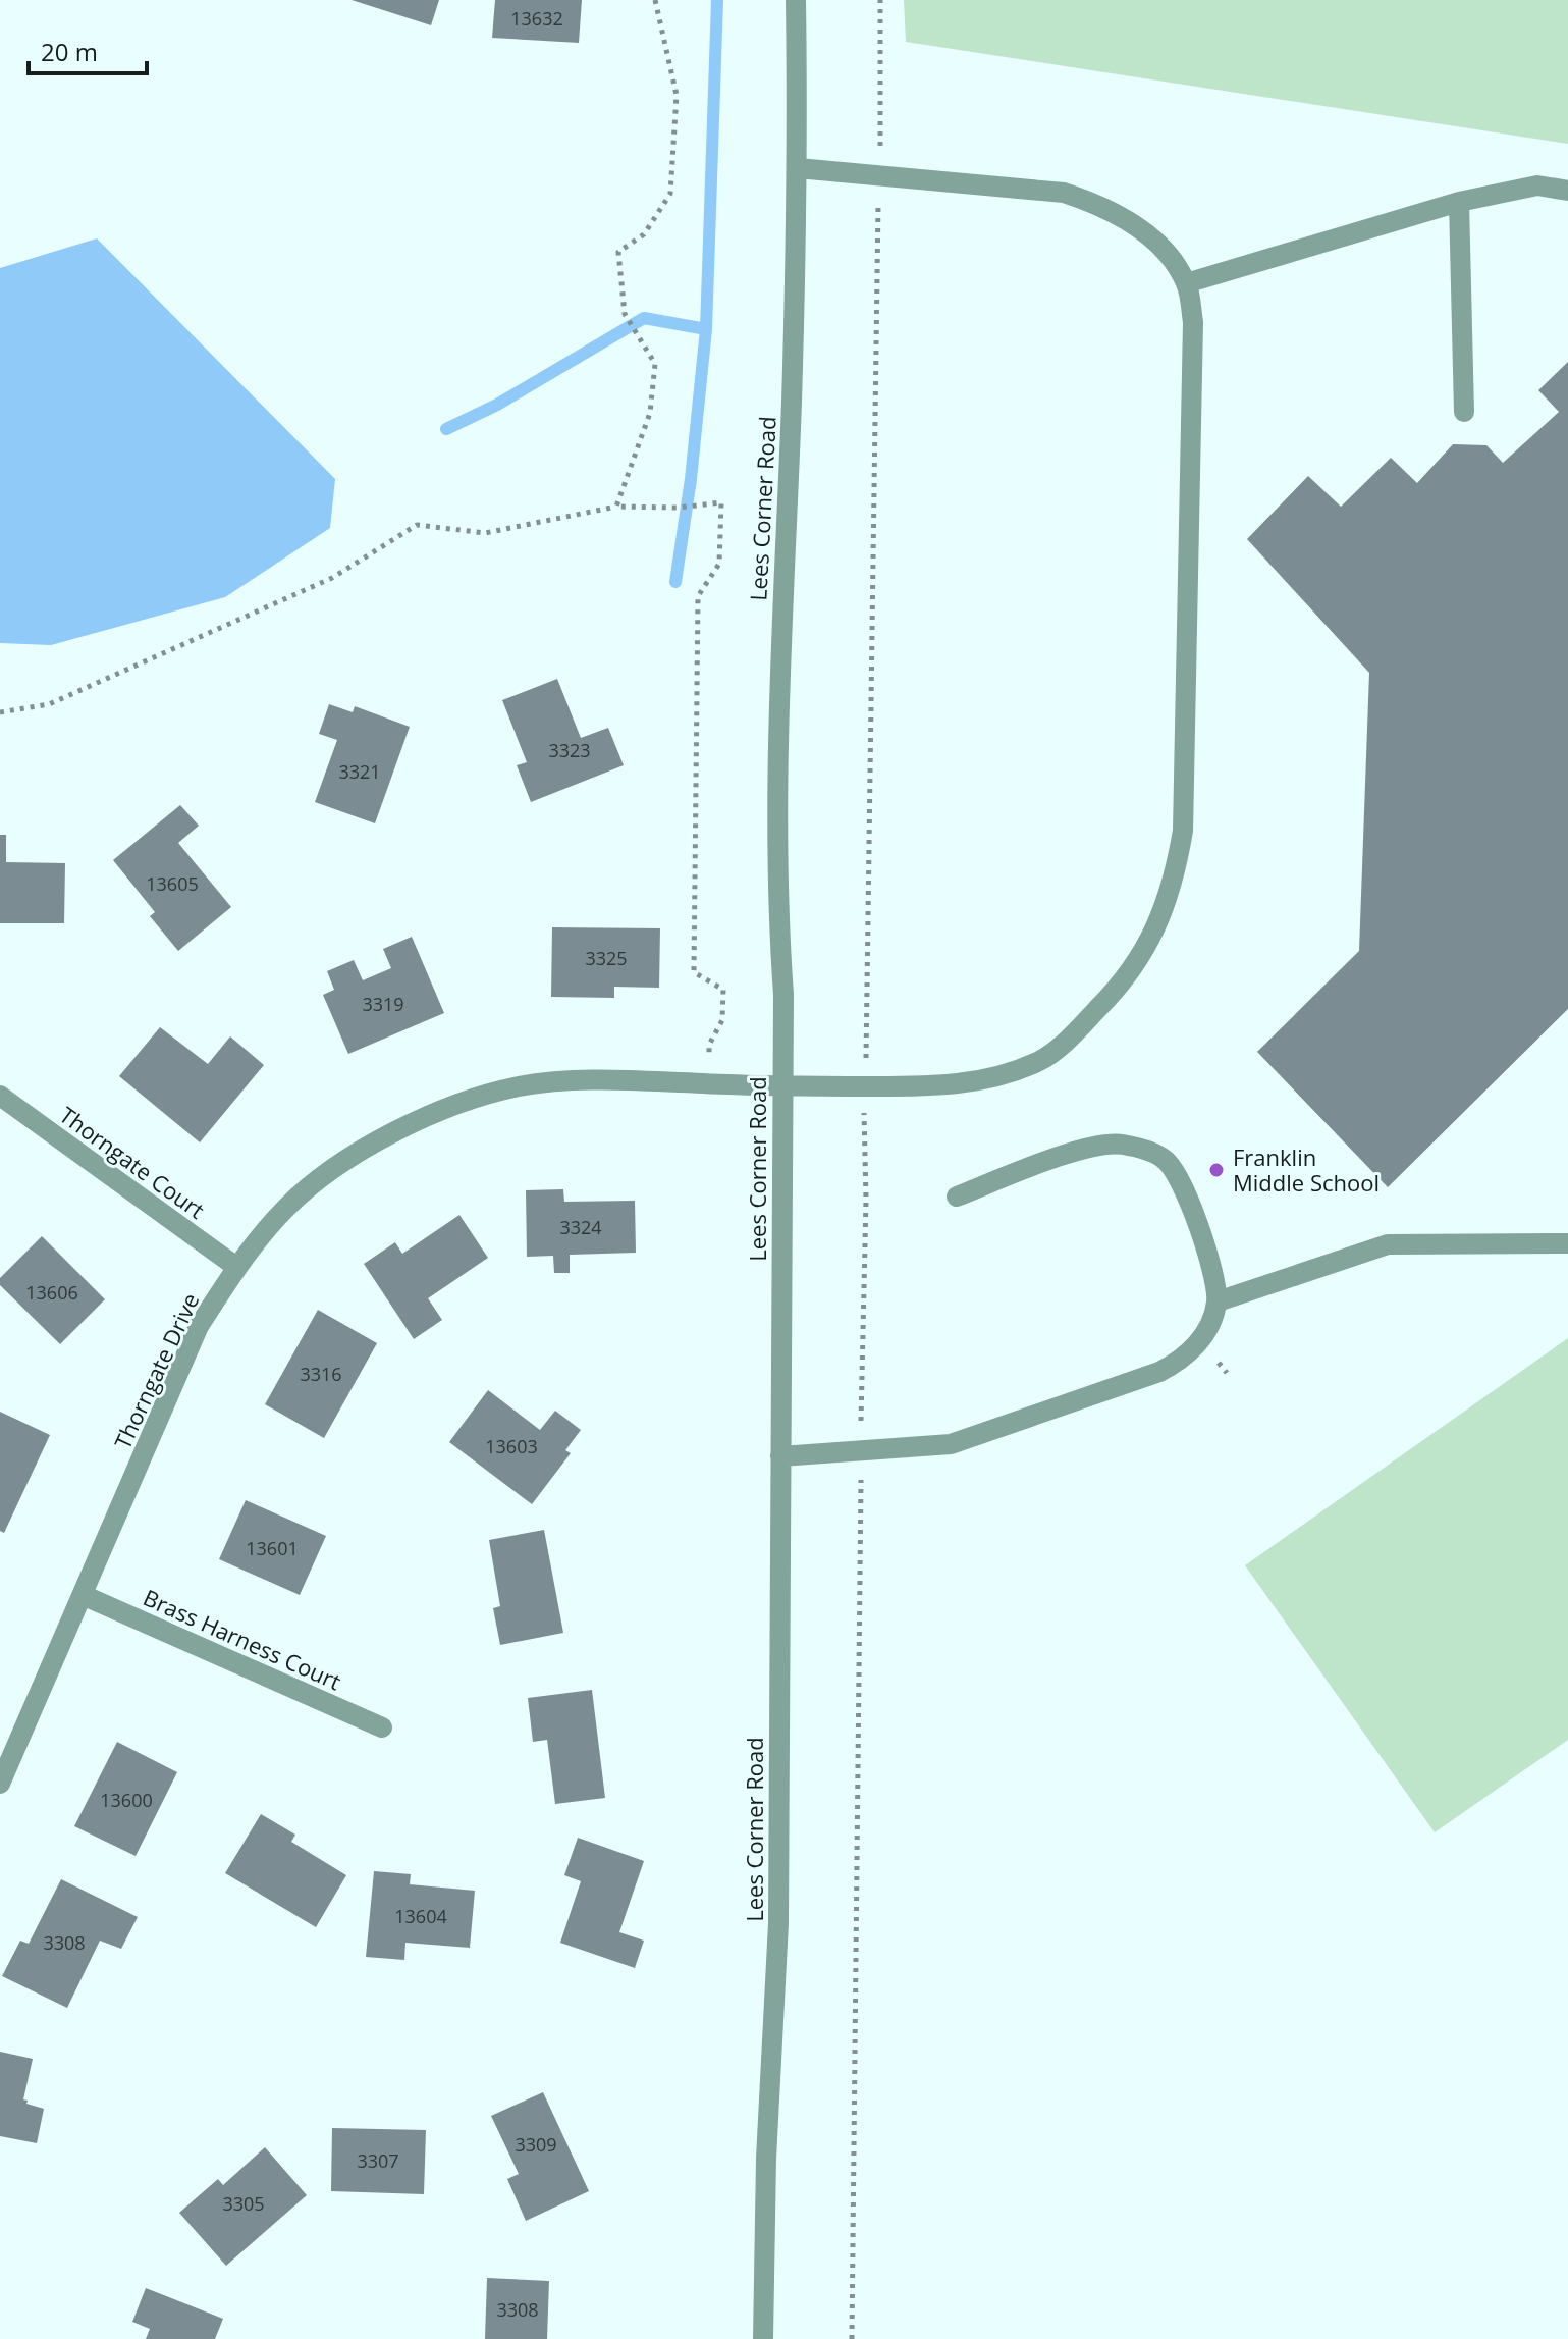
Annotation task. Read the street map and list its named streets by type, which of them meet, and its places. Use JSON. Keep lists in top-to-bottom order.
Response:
{
  "streets": {
    "street": [
      "Lees Corner Road",
      "Thorngate Court",
      "Thorngate Drive",
      "Brass Harness Court"
    ]
  },
  "crossings": [
    ["Lees Corner Road", "Thorngate Drive"],
    ["Thorngate Court", "Thorngate Drive"],
    ["Thorngate Drive", "Brass Harness Court"]
  ],
  "places": ["Franklin Middle School"],
  "house_numbers": [
    "13632",
    "3323",
    "3321",
    "13605",
    "3325",
    "3319",
    "3324",
    "13606",
    "3316",
    "13603",
    "13601",
    "13600",
    "13604",
    "3308",
    "3309",
    "3307",
    "3305",
    "3308"
  ],
  "scale_bar": "20 m"
}
